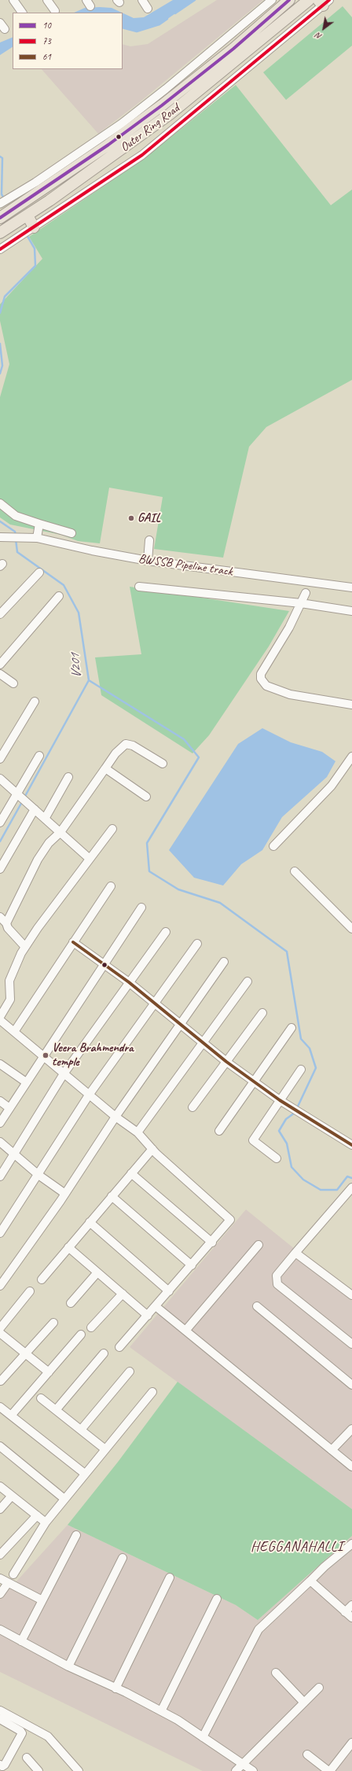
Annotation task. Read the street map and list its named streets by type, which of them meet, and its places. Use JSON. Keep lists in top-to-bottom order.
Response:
{
  "streets": {
    "highway": ["Outer Ring Road"],
    "street": ["BWSSB Pipeline track"]
  },
  "districts": ["HEGGANAHALLI"],
  "water": ["V201"],
  "places": ["GAIL", "Veera Brahmendra temple"],
  "lines": ["transit line 10", "transit line 73", "transit line 61"],
  "legend": ["10", "73", "61"],
  "north": "bottom left"
}
